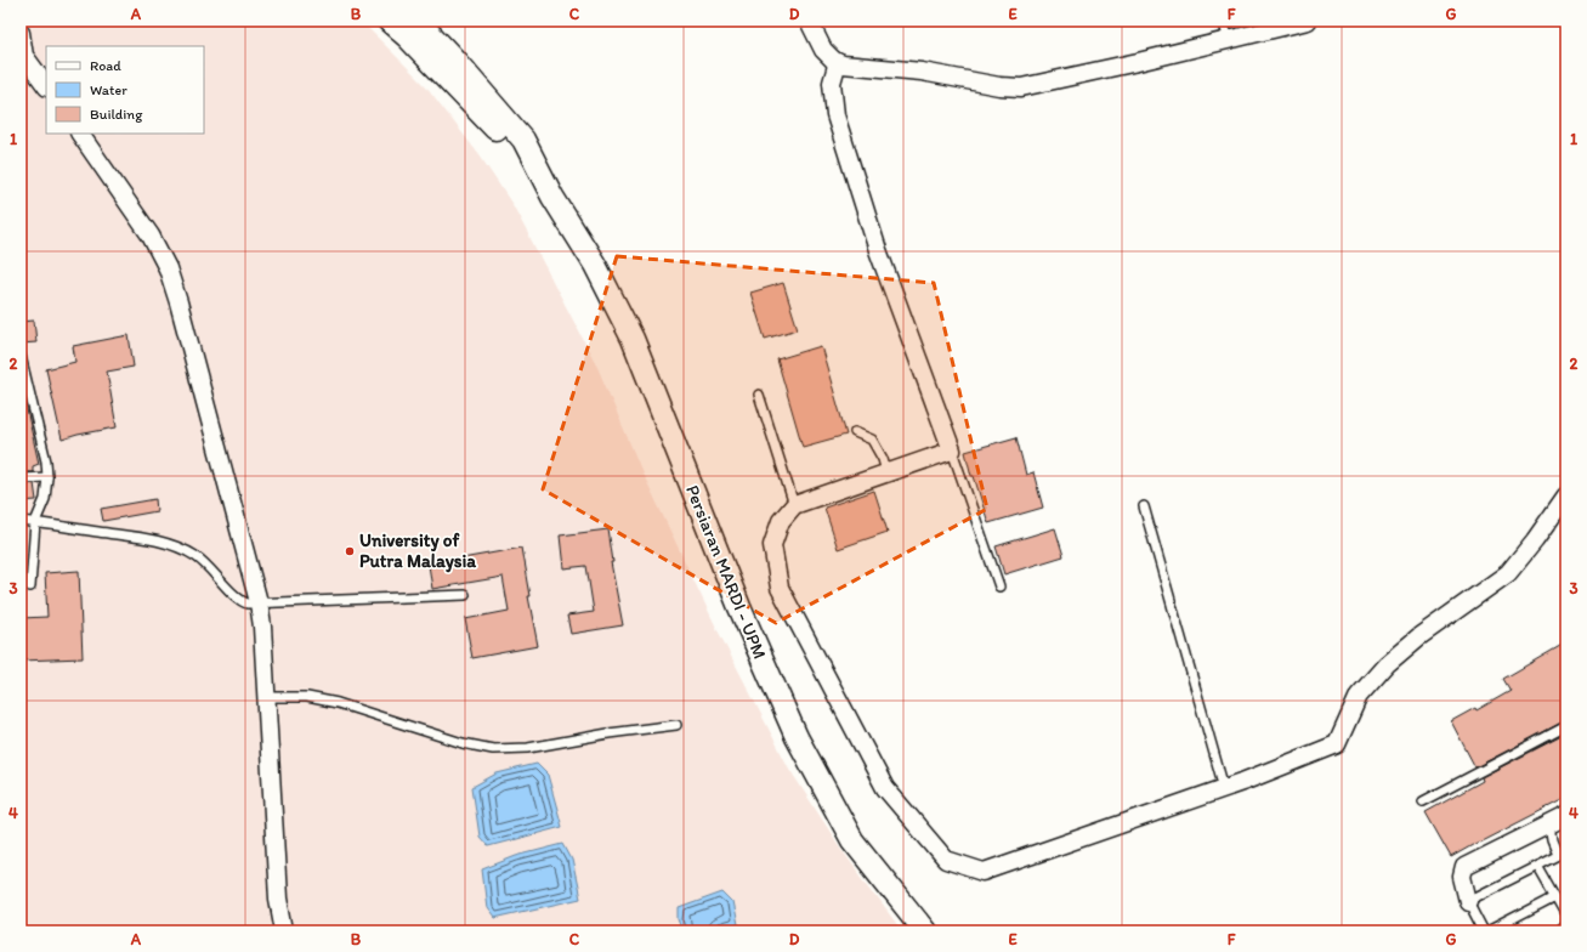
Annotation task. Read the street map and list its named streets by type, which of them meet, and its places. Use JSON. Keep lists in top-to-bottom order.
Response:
{
  "streets": {
    "street": ["Persiaran MARDI - UPM"]
  },
  "places": ["University of Putra Malaysia"],
  "legend": ["Road", "Water", "Building"],
  "grid": {
    "columns": [
      "A",
      "B",
      "C",
      "D",
      "E",
      "F",
      "G"
    ],
    "rows": [
      "1",
      "2",
      "3",
      "4"
    ]
  }
}
